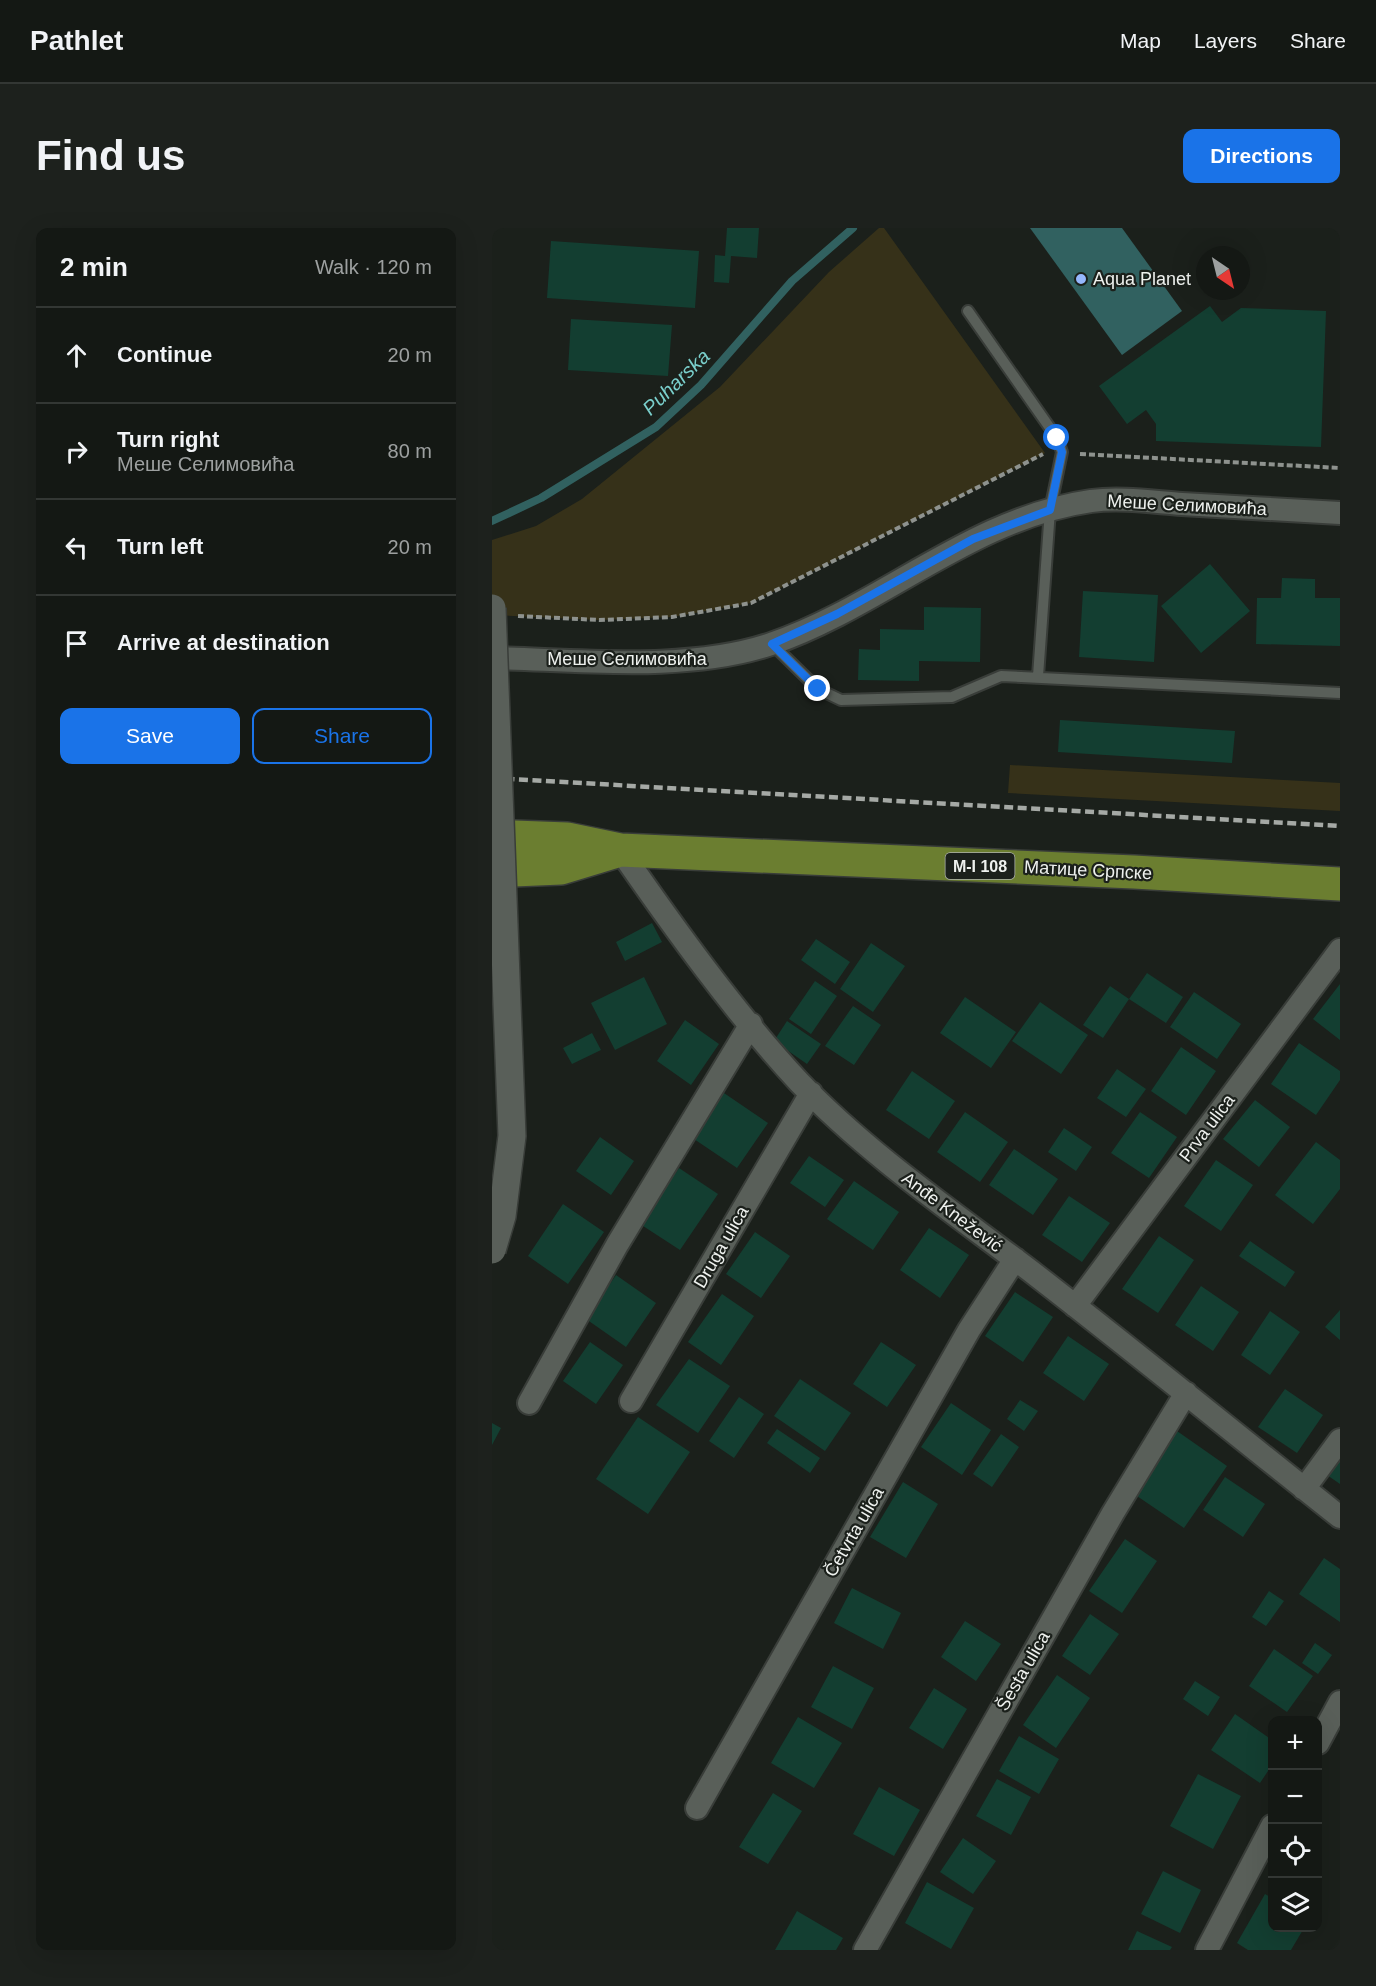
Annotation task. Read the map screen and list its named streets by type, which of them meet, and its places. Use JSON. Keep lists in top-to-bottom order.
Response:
{
  "streets": {
    "main road": ["M-I 108", "Матице Српске"],
    "street": [
      "Меше Селимовића",
      "Prva ulica",
      "Anđe Knežević",
      "Druga ulica",
      "Četvrta ulica",
      "Šesta ulica"
    ]
  },
  "crossings": [
    ["M-I 108", "Матице Српске"],
    ["M-I 108", "Anđe Knežević"],
    ["Матице Српске", "Anđe Knežević"],
    ["Prva ulica", "Anđe Knežević"],
    ["Anđe Knežević", "Druga ulica"],
    ["Anđe Knežević", "Četvrta ulica"],
    ["Anđe Knežević", "Šesta ulica"]
  ],
  "water": ["Puharska"],
  "places": ["Aqua Planet"],
  "north": "bottom right",
  "page": {
    "header": "Pathlet",
    "nav": ["Map", "Layers", "Share"],
    "buttons": [
      "Directions",
      ["Save", "Share"]
    ],
    "title": "Find us",
    "heading": ["2 min", "Walk · 120 m"],
    "list": [
      ["Continue", "20 m"],
      ["Turn right", "Меше Селимовића", "80 m"],
      ["Turn left", "20 m"],
      "Arrive at destination"
    ],
    "map_buttons": ["+", "−"]
  }
}
